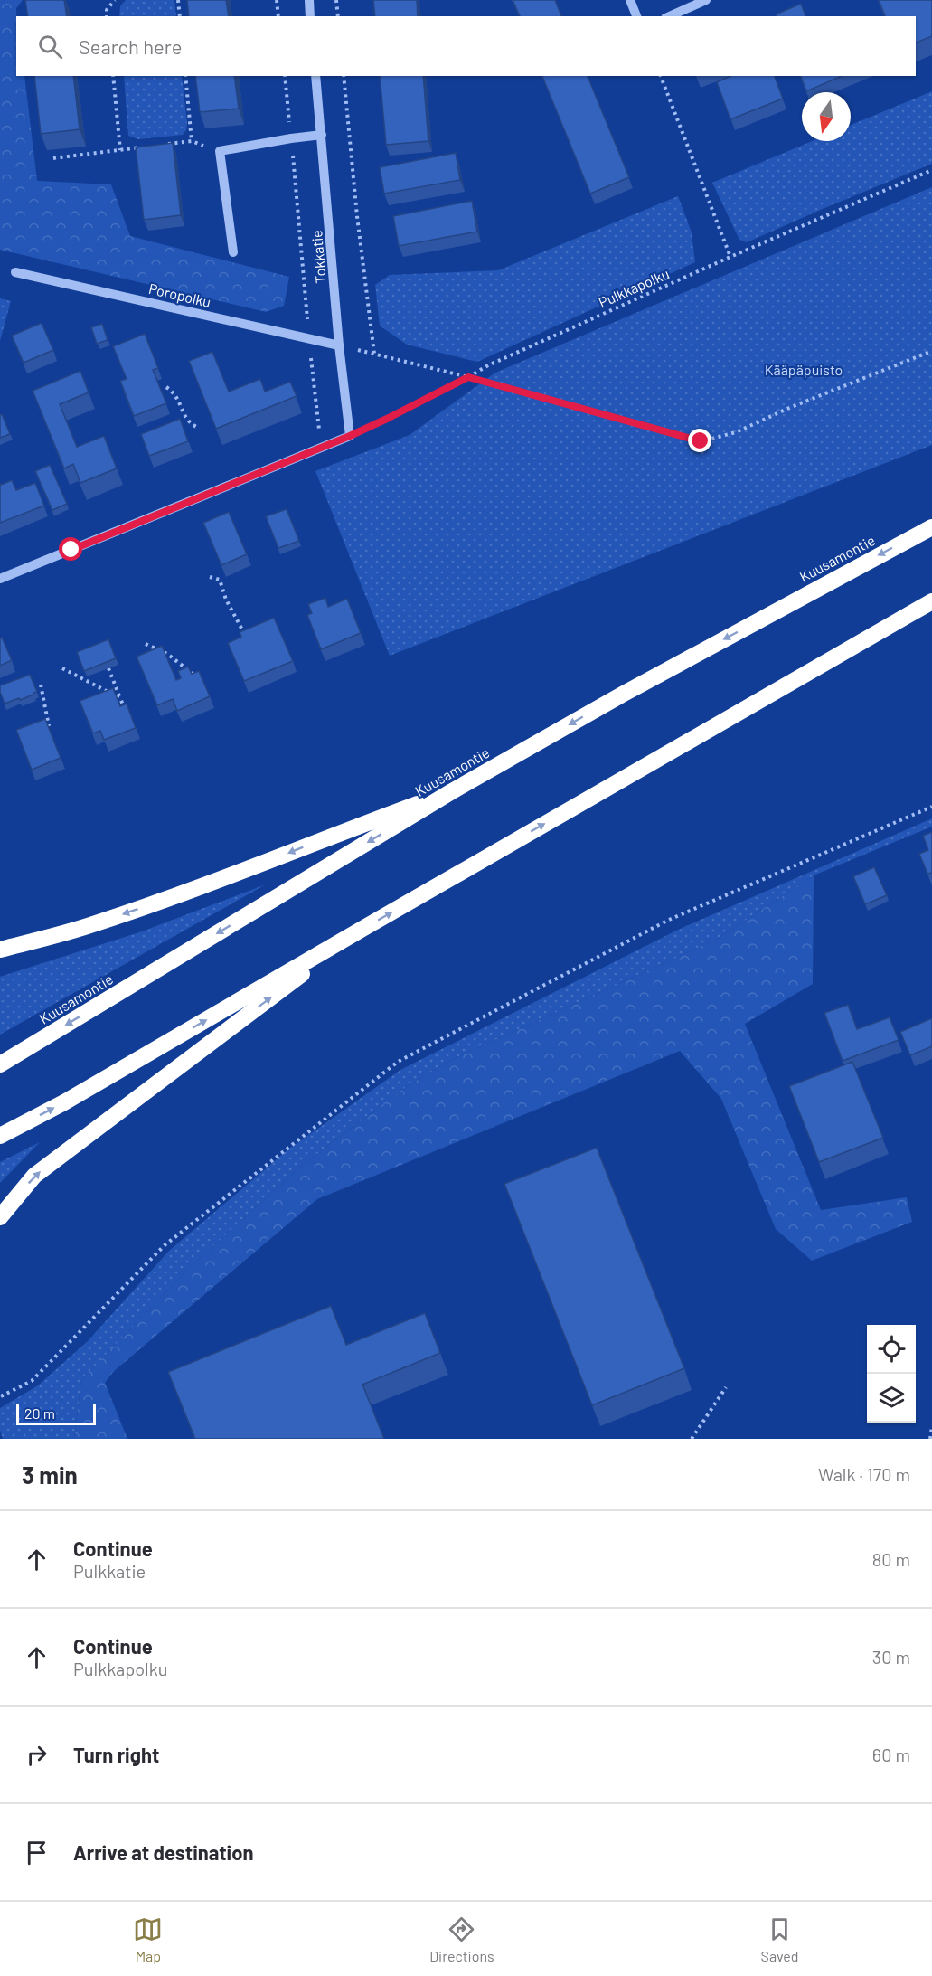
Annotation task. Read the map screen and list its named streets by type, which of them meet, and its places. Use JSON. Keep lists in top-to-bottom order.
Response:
{
  "streets": {
    "highway": ["Kuusamontie"],
    "street": ["Tokkatie", "Poropolku"],
    "path": ["Pulkkapolku"]
  },
  "crossings": [
    ["Tokkatie", "Pulkkapolku"],
    ["Tokkatie", "Poropolku"]
  ],
  "parks": ["Kääpäpuisto"],
  "scale_bar": "20 m",
  "north": "bottom",
  "page": {
    "search": "Search here",
    "scale": "20 m",
    "heading": ["3 min", "Walk · 170 m"],
    "list": [
      ["Continue", "Pulkkatie", "80 m"],
      ["Continue", "Pulkkapolku", "30 m"],
      ["Turn right", "60 m"],
      "Arrive at destination"
    ],
    "nav": ["Map", "Directions", "Saved"]
  }
}
